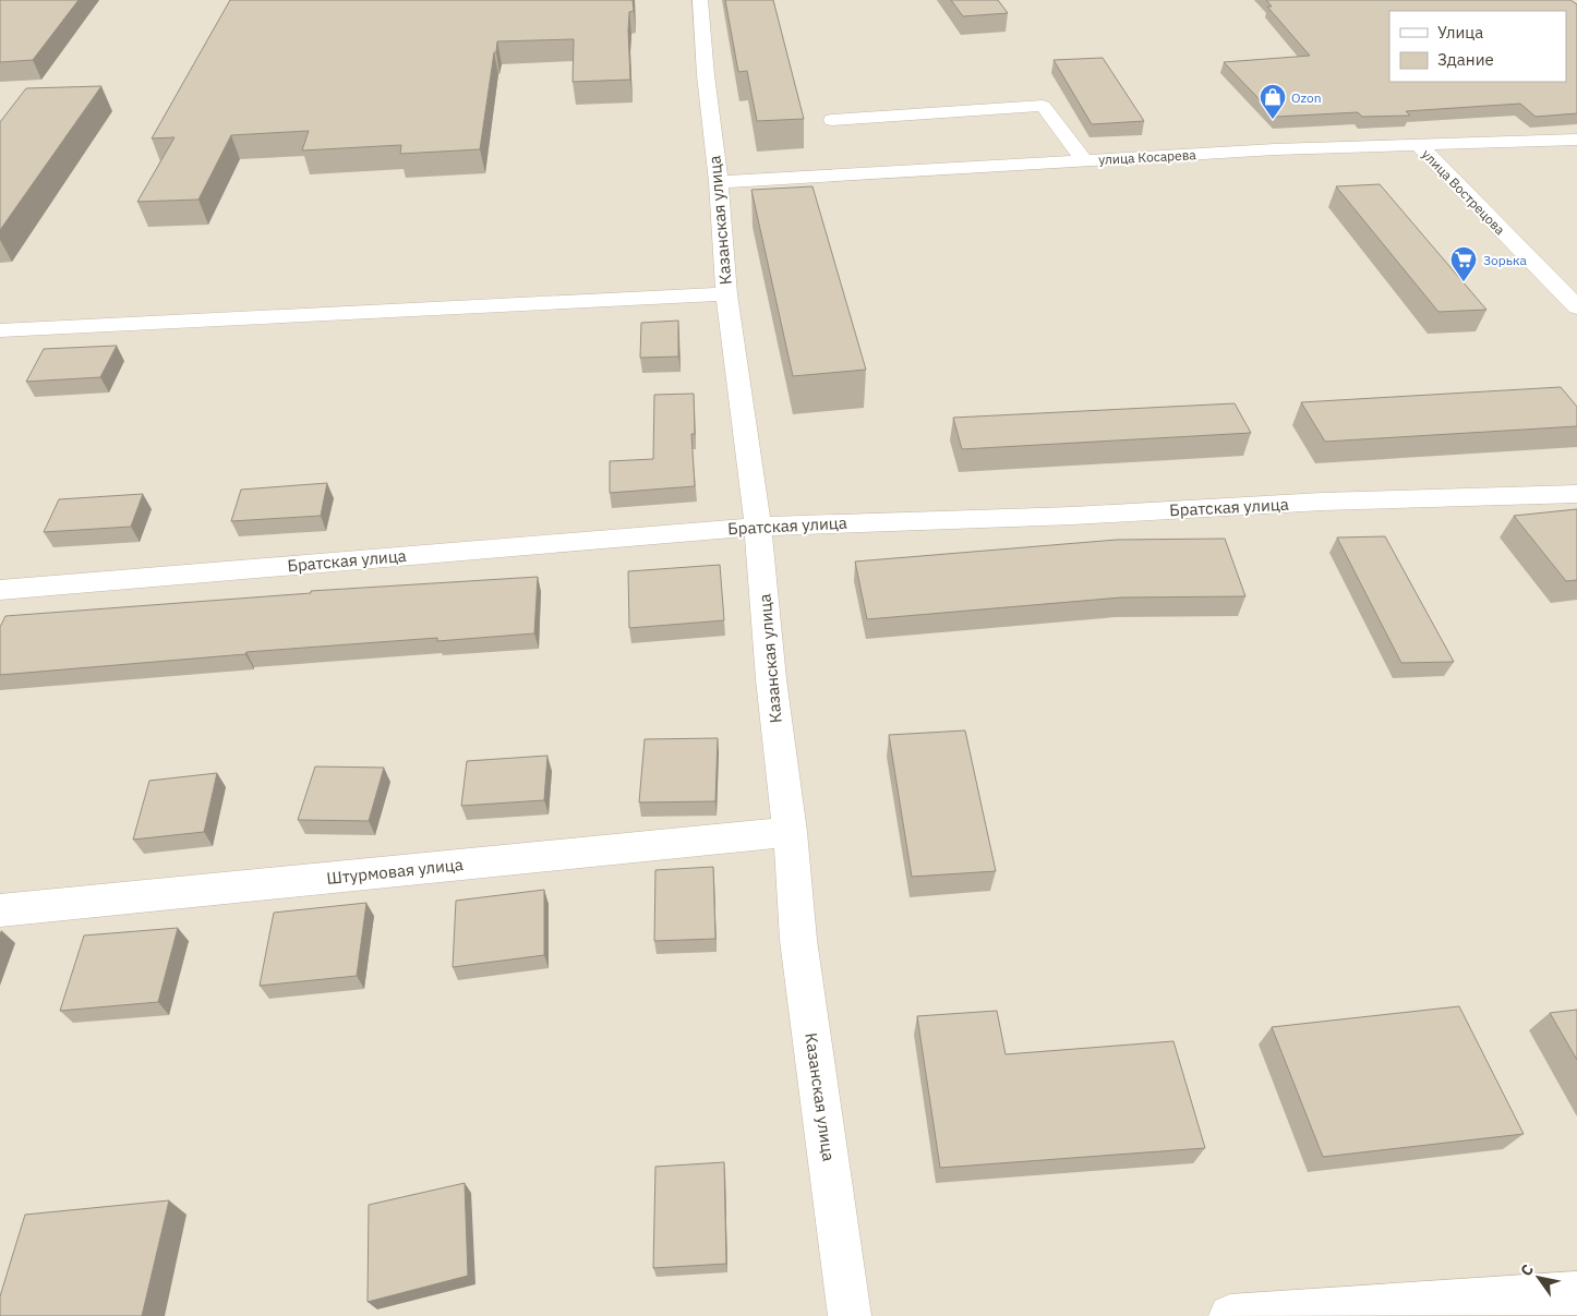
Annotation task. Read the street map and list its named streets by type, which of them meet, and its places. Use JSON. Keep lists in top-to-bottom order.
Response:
{
  "streets": {
    "street": [
      "улица Косарева",
      "улица Вострецова",
      "Казанская улица",
      "Братская улица",
      "Штурмовая улица"
    ]
  },
  "crossings": [
    ["улица Косарева", "улица Вострецова"],
    ["улица Косарева", "Казанская улица"],
    ["Казанская улица", "Братская улица"],
    ["Казанская улица", "Штурмовая улица"]
  ],
  "places": {
    "shop": ["Ozon"],
    "supermarket": ["Зорька"]
  },
  "legend": ["Улица", "Здание"],
  "north": "top left"
}
